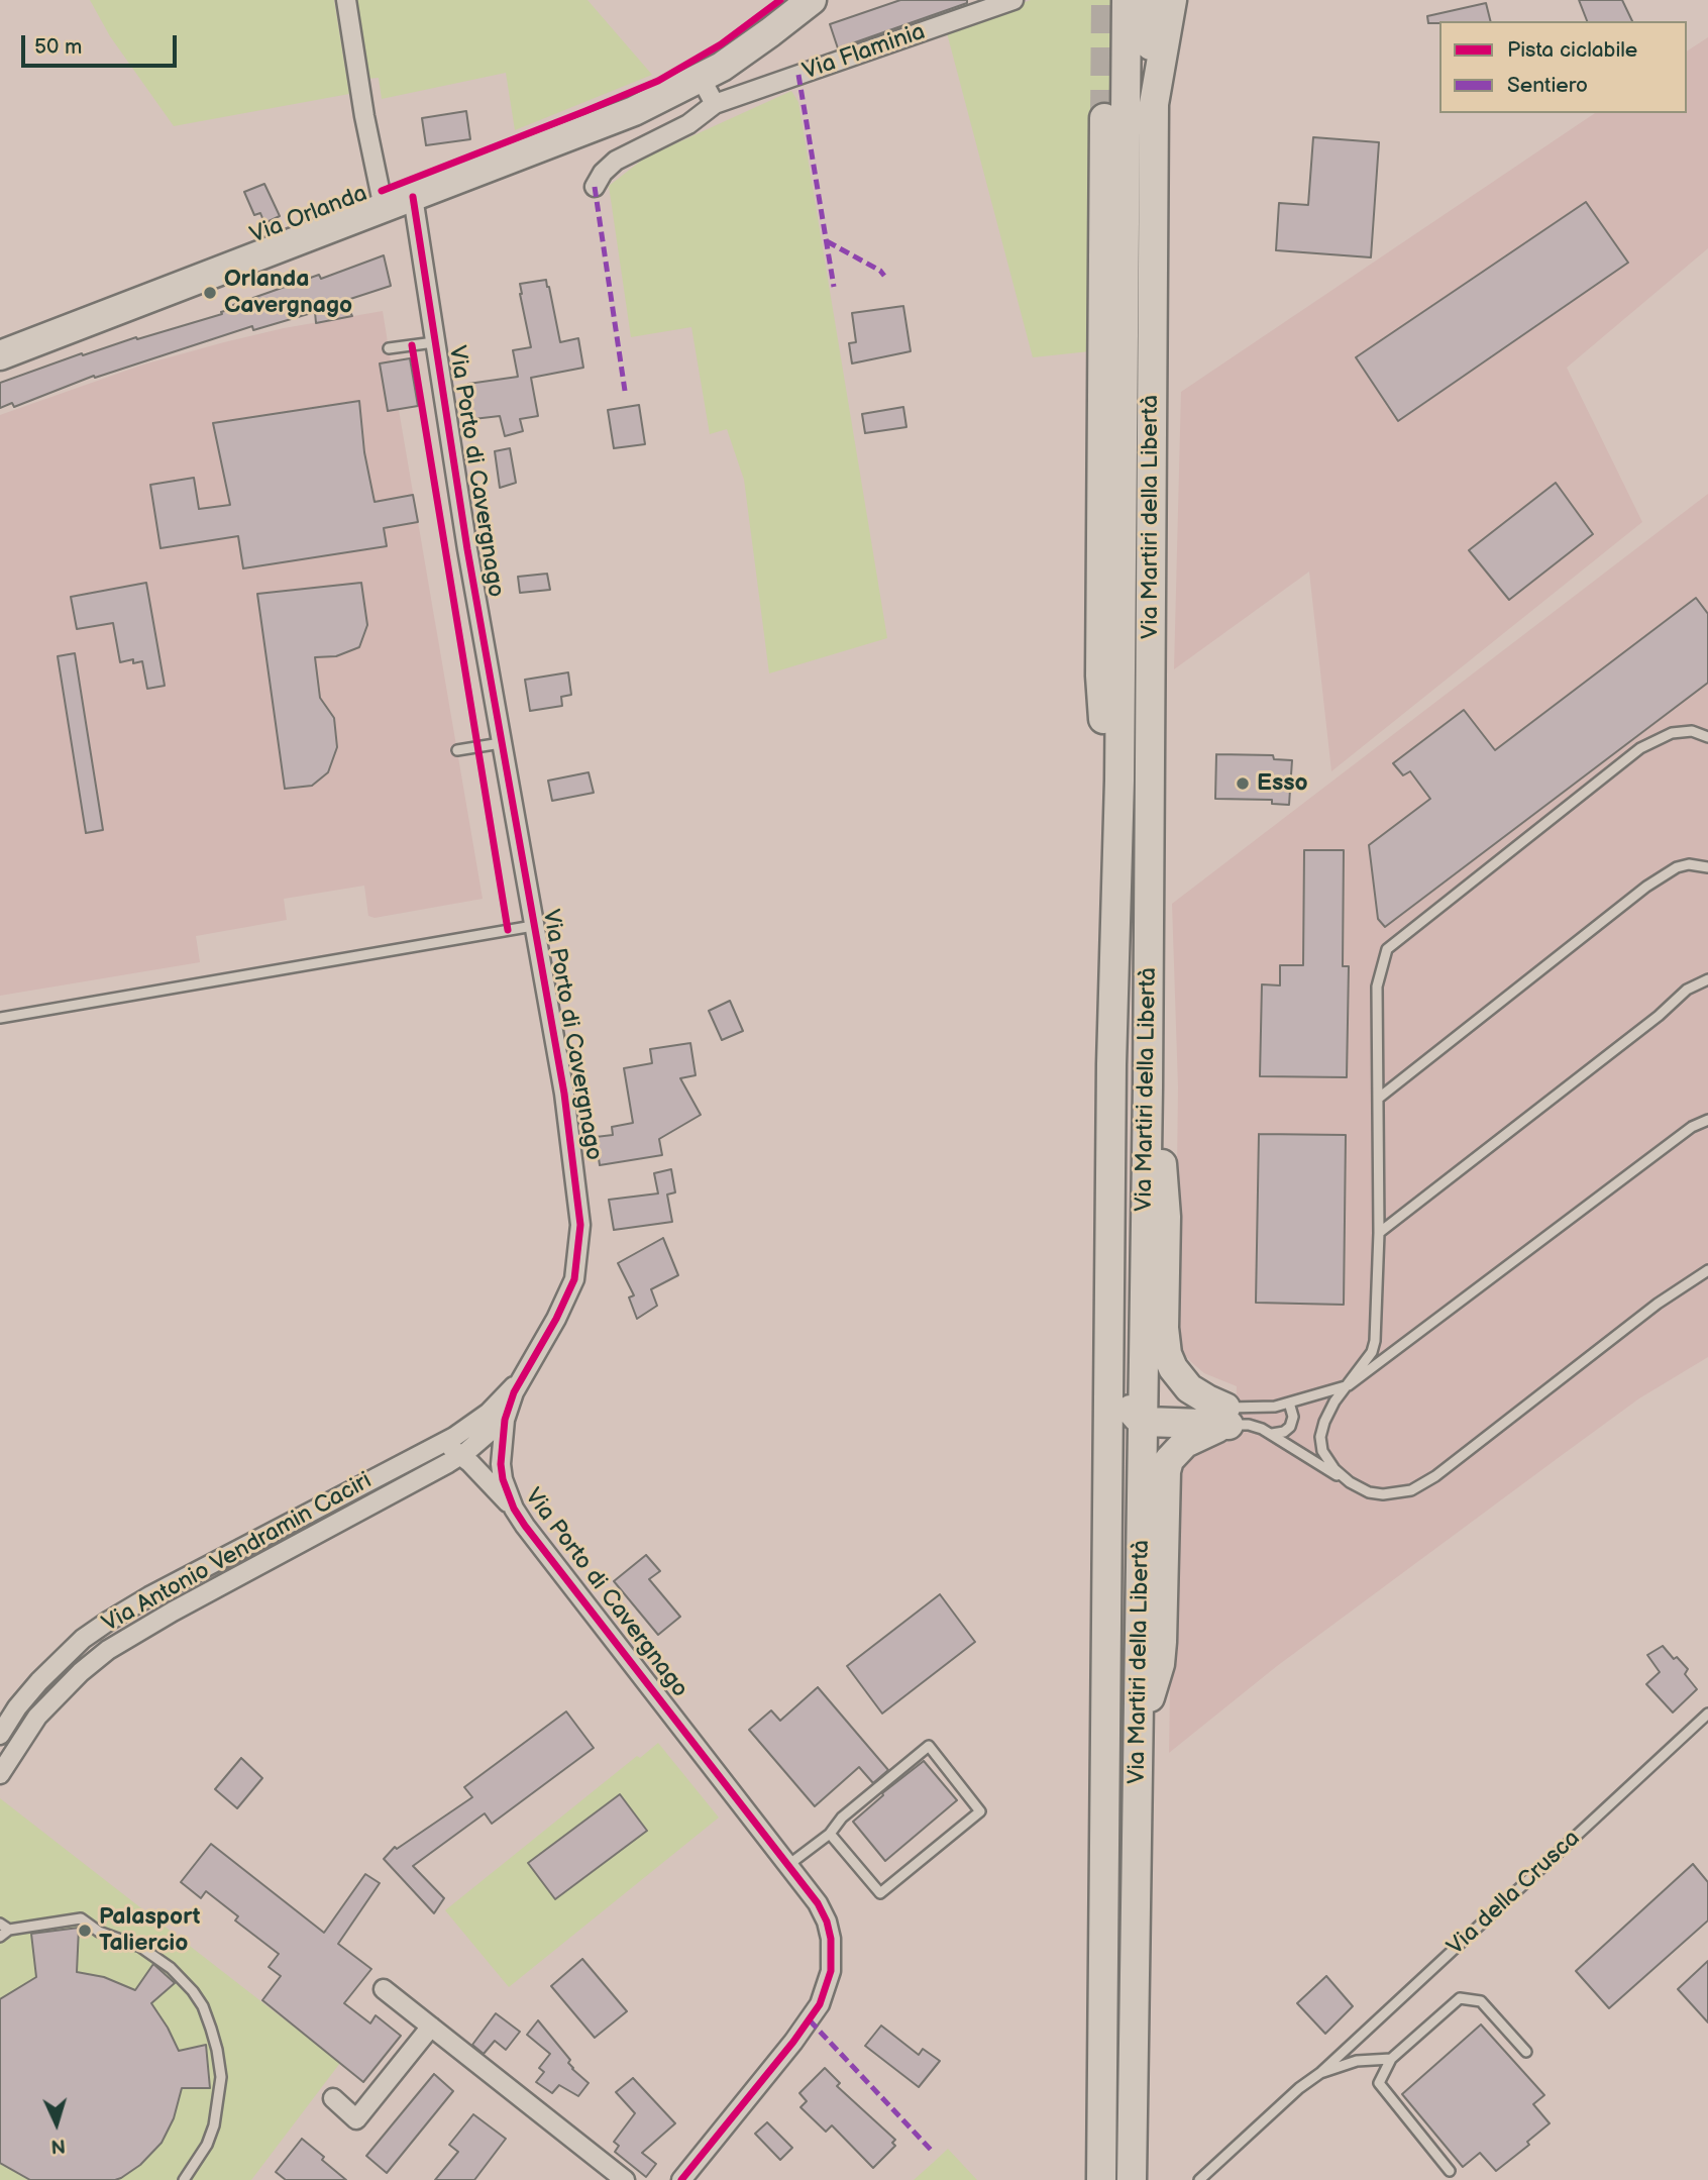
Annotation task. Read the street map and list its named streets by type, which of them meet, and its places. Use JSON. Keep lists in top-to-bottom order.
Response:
{
  "streets": {
    "main road": ["Via Orlanda", "Via Martiri della Libertà"],
    "street": ["Via Flaminia", "Via Porto di Cavergnago", "Via Antonio Vendramin Caciri"],
    "lane": ["Via della Crusca"]
  },
  "crossings": [
    ["Via Orlanda", "Via Porto di Cavergnago"],
    ["Via Porto di Cavergnago", "Via Antonio Vendramin Caciri"]
  ],
  "places": ["Orlanda Cavergnago", "Esso", "Palasport Taliercio"],
  "legend": ["Pista ciclabile", "Sentiero"],
  "scale_bar": "50 m",
  "north": "bottom"
}
